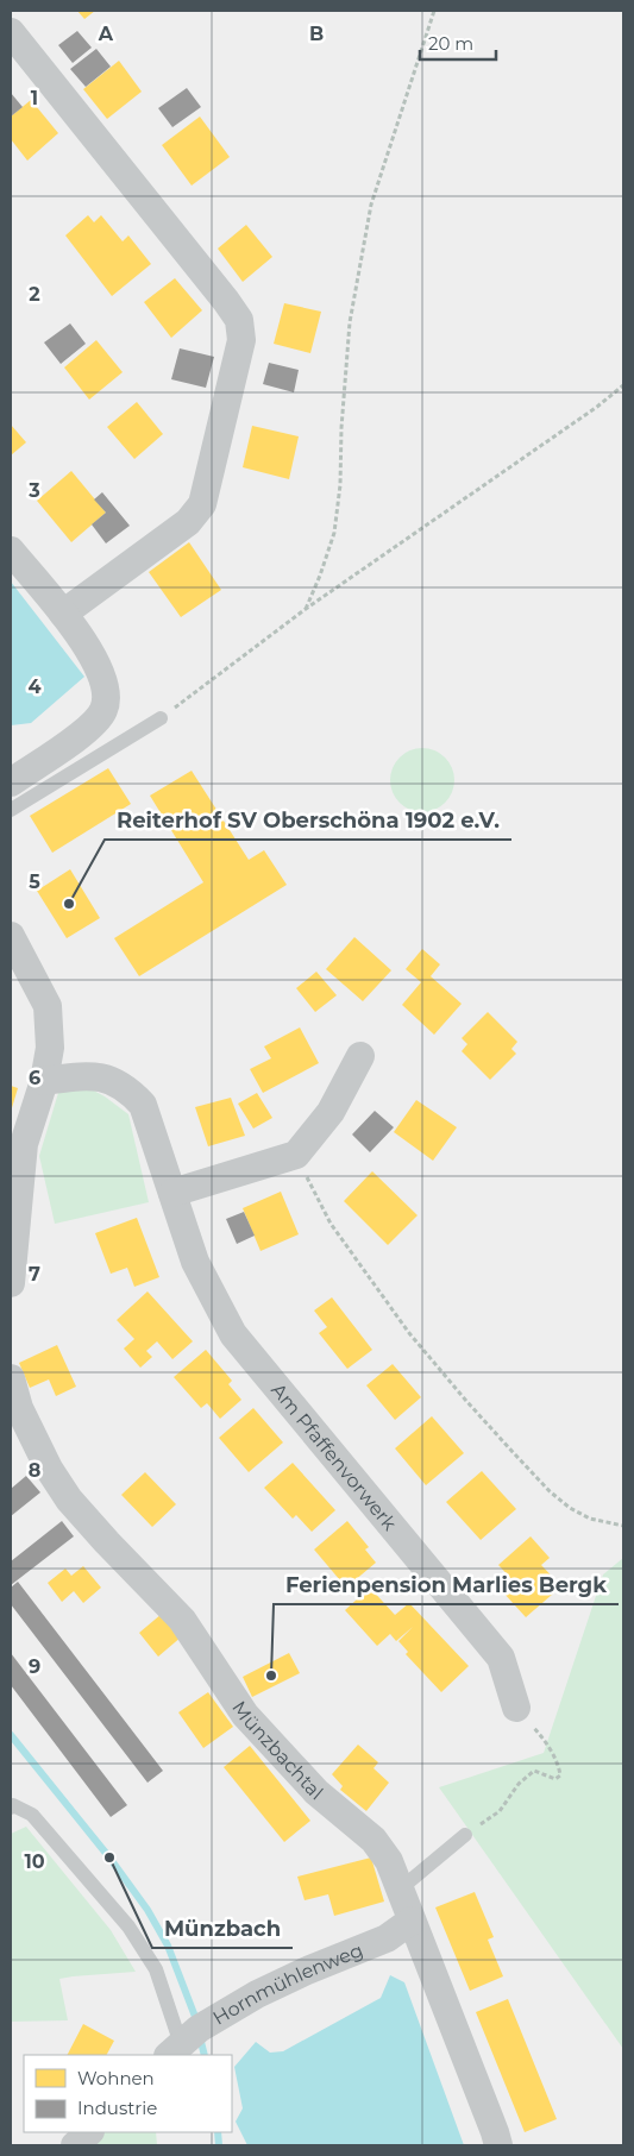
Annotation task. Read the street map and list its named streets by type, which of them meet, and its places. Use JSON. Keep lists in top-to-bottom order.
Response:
{
  "streets": {
    "street": ["Am Pfaffenvorwerk", "Münzbachtal", "Hornmühlenweg"]
  },
  "crossings": [
    ["Münzbachtal", "Hornmühlenweg"]
  ],
  "places": ["Reiterhof SV Oberschöna 1902 e.V.", "Ferienpension Marlies Bergk", "Münzbach"],
  "legend": ["Wohnen", "Industrie"],
  "scale_bar": "20 m",
  "grid": {
    "columns": ["A", "B"],
    "rows": [
      "1",
      "2",
      "3",
      "4",
      "5",
      "6",
      "7",
      "8",
      "9",
      "10"
    ]
  }
}
